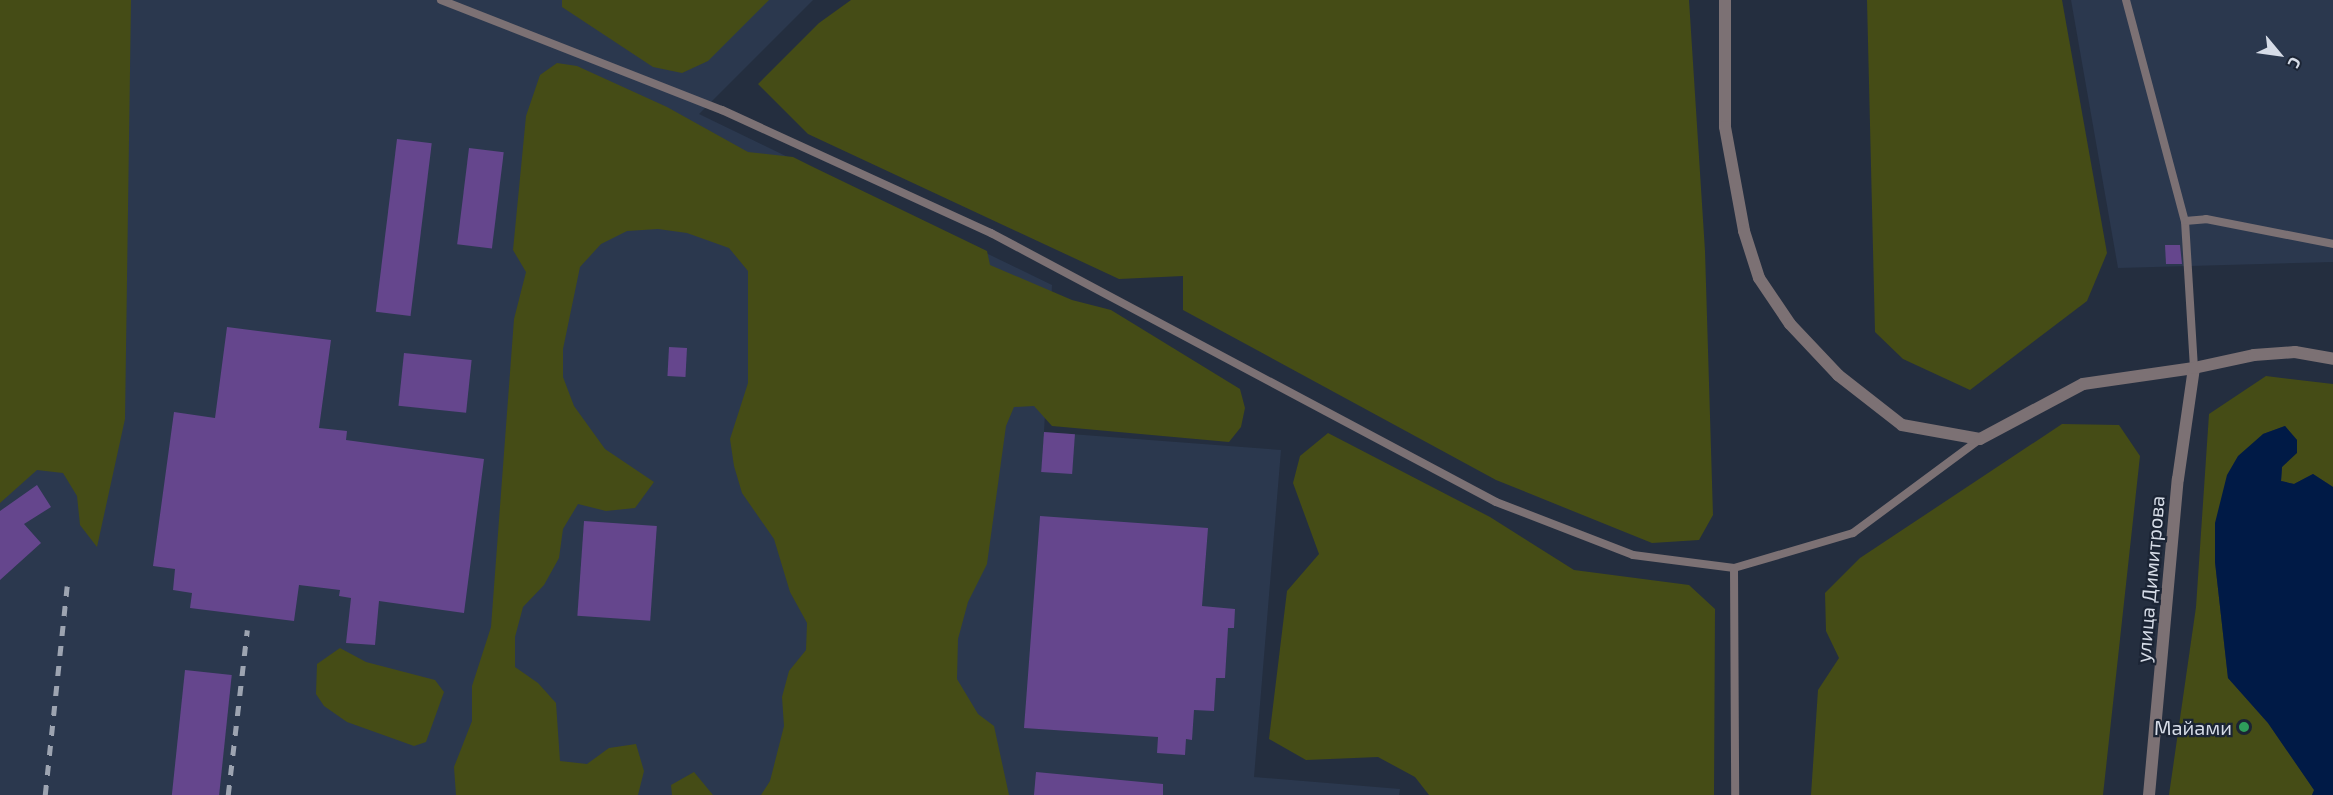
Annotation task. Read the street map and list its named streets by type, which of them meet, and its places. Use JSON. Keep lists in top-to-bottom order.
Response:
{
  "streets": {
    "street": ["улица Димитрова"]
  },
  "places": ["Майами"],
  "north": "bottom right"
}
